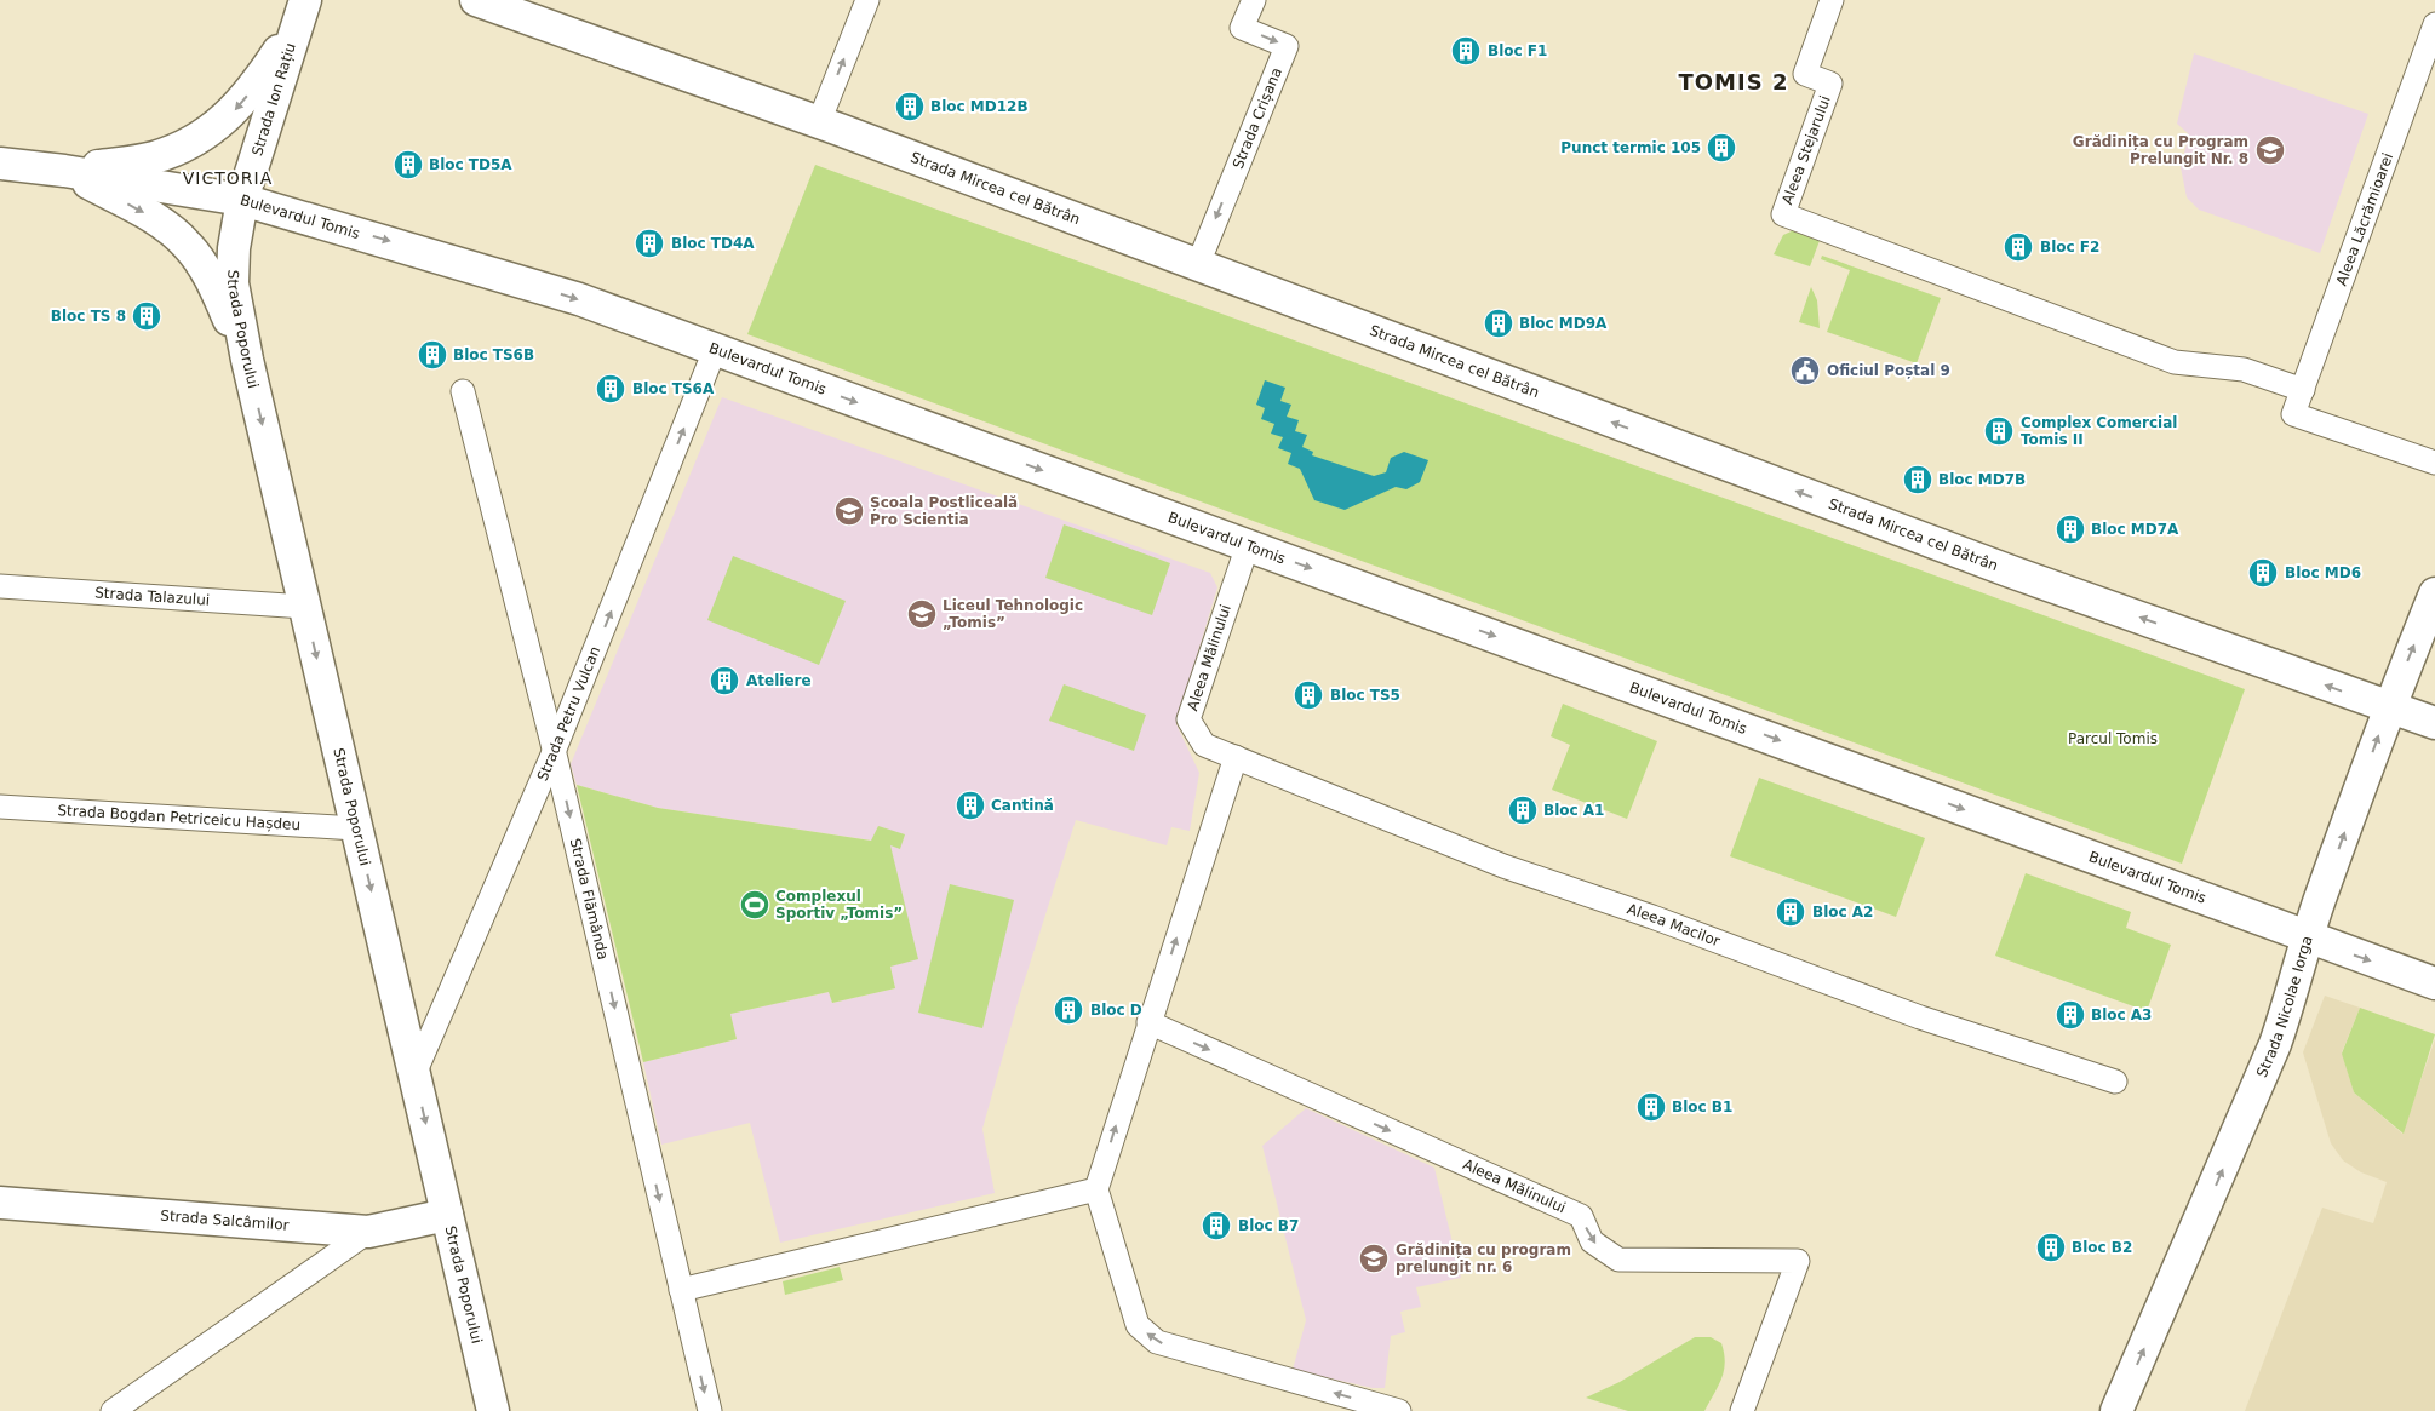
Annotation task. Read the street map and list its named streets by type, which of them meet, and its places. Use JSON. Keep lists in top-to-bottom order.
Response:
{
  "streets": {
    "main road": [
      "Strada Ion Rațiu",
      "Strada Mircea cel Bătrân",
      "Bulevardul Tomis",
      "Strada Poporului",
      "Strada Nicolae Iorga",
      "Strada Salcâmilor"
    ],
    "street": [
      "Strada Crișana",
      "Aleea Stejarului",
      "Aleea Lăcrămioarei",
      "Strada Talazului",
      "Aleea Mălinului",
      "Strada Petru Vulcan",
      "Strada Bogdan Petriceicu Hașdeu",
      "Strada Flămânda",
      "Aleea Macilor"
    ]
  },
  "crossings": [
    ["Strada Ion Rațiu", "Bulevardul Tomis"],
    ["Strada Ion Rațiu", "Strada Poporului"],
    ["Strada Crișana", "Strada Mircea cel Bătrân"],
    ["Aleea Stejarului", "Aleea Lăcrămioarei"],
    ["Strada Mircea cel Bătrân", "Strada Nicolae Iorga"],
    ["Bulevardul Tomis", "Strada Poporului"],
    ["Bulevardul Tomis", "Aleea Mălinului"],
    ["Bulevardul Tomis", "Strada Petru Vulcan"],
    ["Bulevardul Tomis", "Strada Nicolae Iorga"],
    ["Strada Poporului", "Strada Talazului"],
    ["Strada Poporului", "Strada Petru Vulcan"],
    ["Strada Poporului", "Strada Bogdan Petriceicu Hașdeu"],
    ["Strada Poporului", "Strada Salcâmilor"],
    ["Aleea Mălinului", "Aleea Macilor"],
    ["Strada Petru Vulcan", "Strada Flămânda"]
  ],
  "one_way": [
    "Strada Crișana",
    "Strada Mircea cel Bătrân",
    "Bulevardul Tomis",
    "Strada Poporului",
    "Aleea Mălinului",
    "Strada Petru Vulcan",
    "Strada Flămânda",
    "Strada Nicolae Iorga"
  ],
  "districts": ["TOMIS 2", "VICTORIA"],
  "parks": ["Parcul Tomis"],
  "places": {
    "building": [
      "Bloc F1",
      "Bloc MD12B",
      "Punct termic 105",
      "Bloc TD5A",
      "Bloc TD4A",
      "Bloc F2",
      "Bloc TS 8",
      "Bloc MD9A",
      "Bloc TS6B",
      "Bloc TS6A",
      "Complex Comercial Tomis II",
      "Bloc MD7B",
      "Bloc MD7A",
      "Bloc MD6",
      "Ateliere",
      "Bloc TS5",
      "Cantină",
      "Bloc A1",
      "Bloc A2",
      "Bloc D",
      "Bloc A3",
      "Bloc B1",
      "Bloc B7",
      "Bloc B2"
    ],
    "school or university": [
      "Grădinița cu Program Prelungit Nr. 8",
      "Școala Postliceală Pro Scientia",
      "Liceul Tehnologic „Tomis”",
      "Grădinița cu program prelungit nr. 6"
    ],
    "public building": ["Oficiul Poștal 9"],
    "sports": ["Complexul Sportiv „Tomis”"]
  }
}
